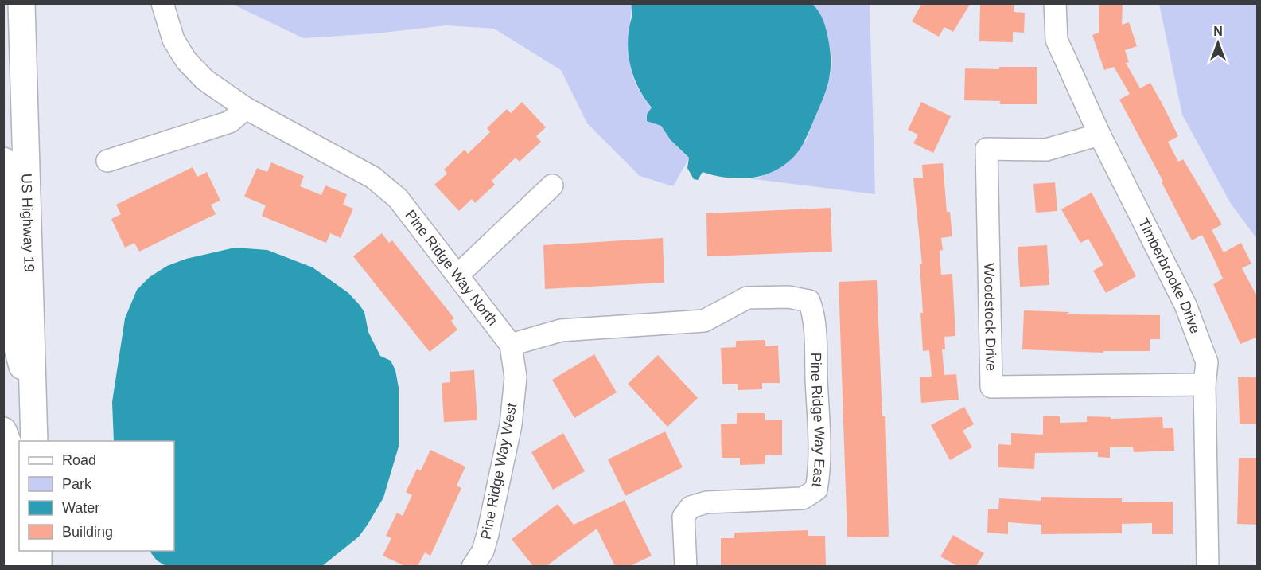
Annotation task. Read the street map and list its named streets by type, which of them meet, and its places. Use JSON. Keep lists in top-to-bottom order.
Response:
{
  "streets": {
    "highway": ["US Highway 19"],
    "street": [
      "Pine Ridge Way North",
      "Timberbrooke Drive",
      "Woodstock Drive",
      "Pine Ridge Way East",
      "Pine Ridge Way West"
    ]
  },
  "crossings": [
    ["Pine Ridge Way North", "Pine Ridge Way East"],
    ["Pine Ridge Way North", "Pine Ridge Way West"],
    ["Timberbrooke Drive", "Woodstock Drive"],
    ["Pine Ridge Way East", "Pine Ridge Way West"]
  ],
  "legend": [
    "Road",
    "Park",
    "Water",
    "Building"
  ],
  "north": "top"
}
